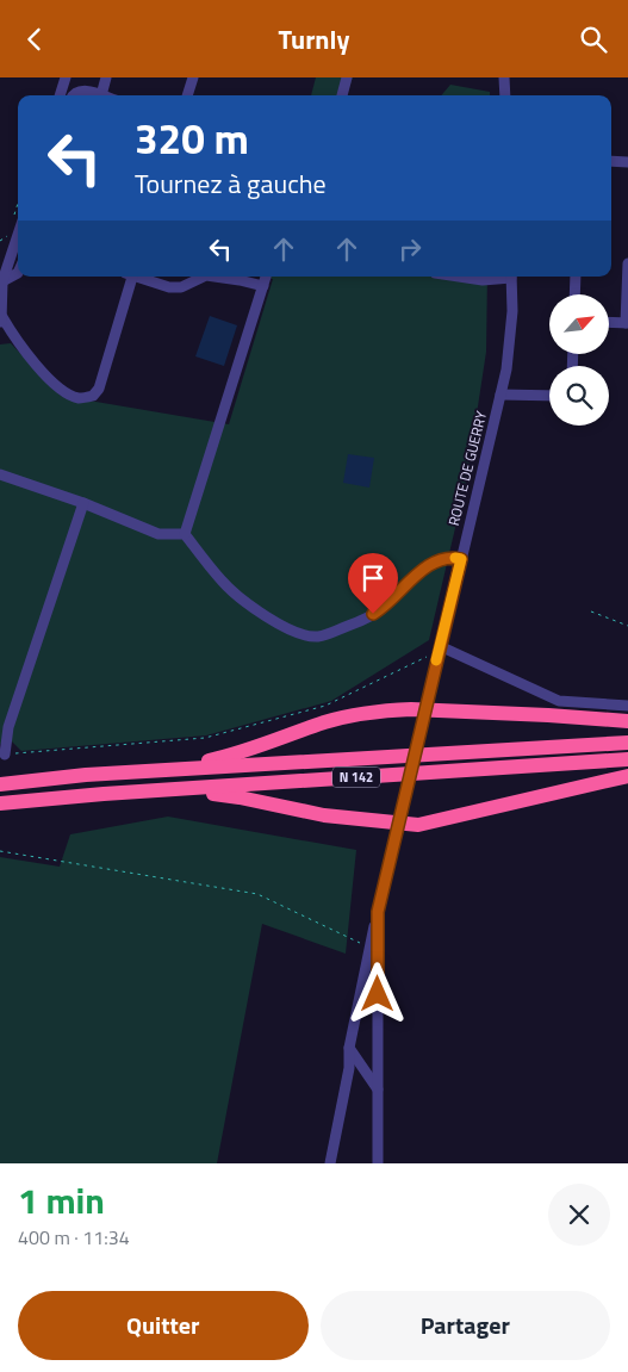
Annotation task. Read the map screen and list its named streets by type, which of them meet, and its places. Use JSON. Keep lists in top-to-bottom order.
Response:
{
  "streets": {
    "highway": ["N 142"],
    "street": ["ROUTE DE GUERRY"]
  },
  "north": "top right",
  "page": {
    "header": "Turnly",
    "turn": ["320 m", "Tournez à gauche"],
    "heading": ["1 min", "400 m · 11:34"],
    "buttons": ["Quitter", "Partager"]
  }
}
